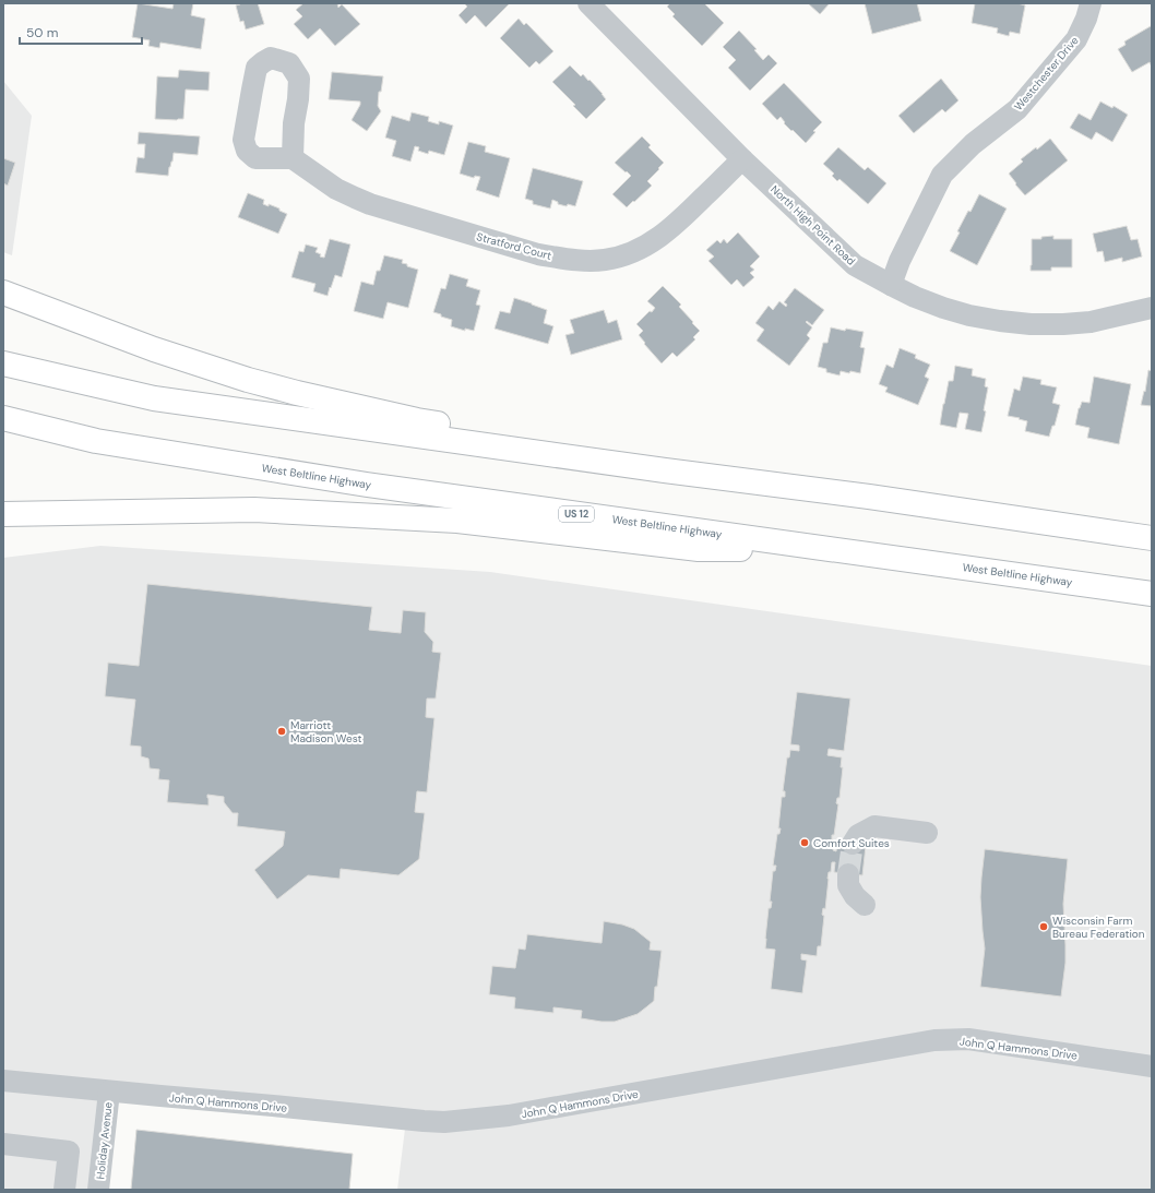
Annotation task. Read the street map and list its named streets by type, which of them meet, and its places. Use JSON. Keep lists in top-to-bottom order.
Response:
{
  "streets": {
    "highway": ["West Beltline Highway", "US 12"],
    "street": [
      "Westchester Drive",
      "North High Point Road",
      "Stratford Court",
      "John Q Hammons Drive",
      "Holiday Avenue"
    ]
  },
  "crossings": [
    ["Westchester Drive", "North High Point Road"],
    ["North High Point Road", "Stratford Court"],
    ["John Q Hammons Drive", "Holiday Avenue"]
  ],
  "places": ["Marriott Madison West", "Comfort Suites", "Wisconsin Farm Bureau Federation"],
  "scale_bar": "50 m"
}
